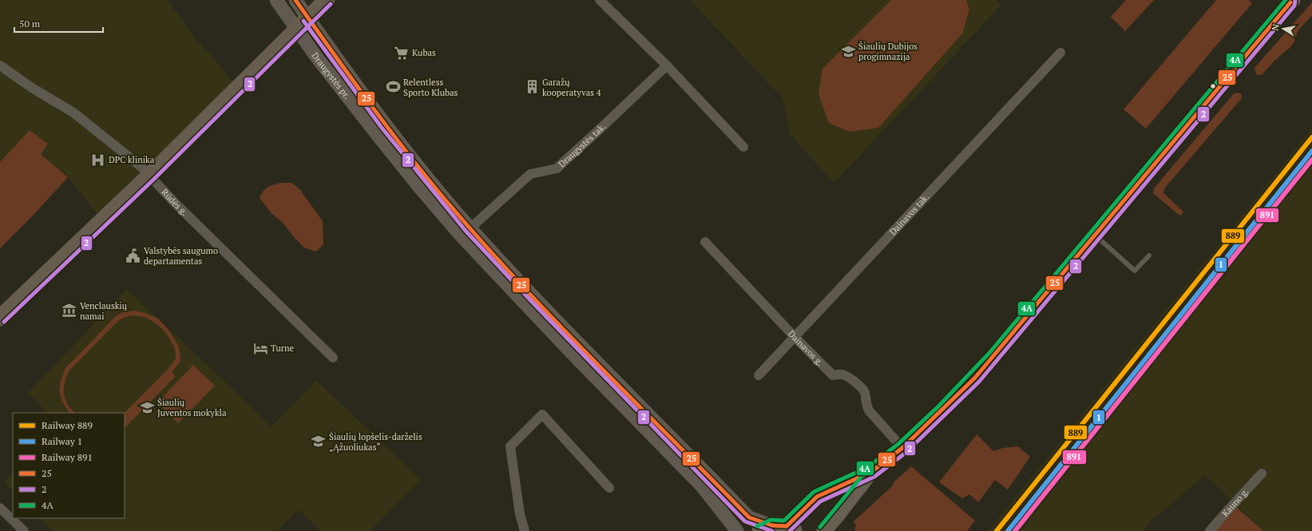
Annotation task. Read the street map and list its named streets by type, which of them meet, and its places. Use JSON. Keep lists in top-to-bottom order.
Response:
{
  "streets": {
    "main road": ["Draugystės pr."],
    "street": [
      "Draugystės tak.",
      "Rūdės g.",
      "Dainavos tak.",
      "Dainavos g.",
      "Kauno g."
    ]
  },
  "crossings": [
    ["Draugystės pr.", "Draugystės tak."],
    ["Dainavos tak.", "Dainavos g."]
  ],
  "places": {
    "school or university": ["Šiaulių Dubijos progimnazija", "Šiaulių Juventos mokykla", "Šiaulių lopšelis-darželis „Ąžuoliukas“"],
    "supermarket": ["Kubas"],
    "sports": ["Relentless Sporto Klubas"],
    "building": ["Garažų kooperatyvas 4"],
    "hospital": ["DPC klinika"],
    "public building": ["Valstybės saugumo departamentas"],
    "museum": ["Venclauskių namai"],
    "hotel": ["Turne"]
  },
  "lines": [
    "transit line 25",
    "transit line 2",
    "transit line 4A",
    "rail line 889",
    "rail line 1",
    "rail line 891"
  ],
  "legend": [
    "Railway 889",
    "Railway 1",
    "Railway 891",
    "25",
    "2",
    "4A"
  ],
  "scale_bar": "50 m",
  "north": "left"
}
